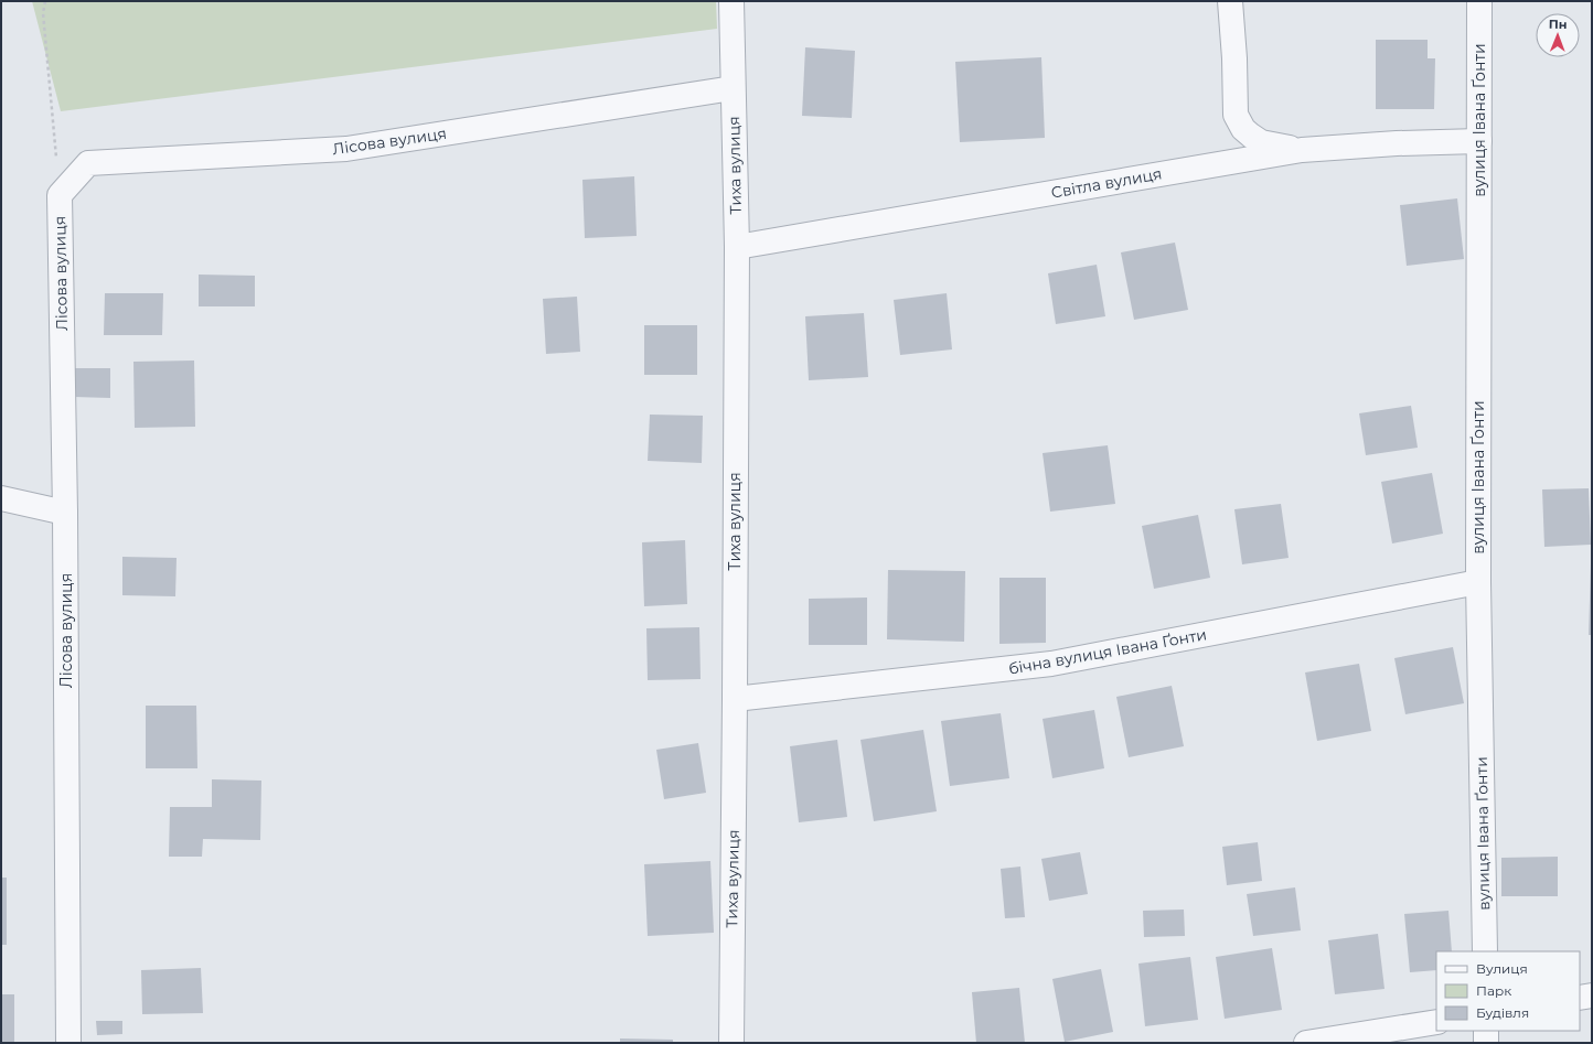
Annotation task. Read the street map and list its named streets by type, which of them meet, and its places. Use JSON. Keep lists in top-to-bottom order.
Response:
{
  "streets": {
    "street": [
      "вулиця Івана Ґонти",
      "Лісова вулиця",
      "Тиха вулиця",
      "Світла вулиця",
      "бічна вулиця Івана Ґонти"
    ]
  },
  "crossings": [
    ["вулиця Івана Ґонти", "Світла вулиця"],
    ["вулиця Івана Ґонти", "бічна вулиця Івана Ґонти"],
    ["Лісова вулиця", "Тиха вулиця"],
    ["Тиха вулиця", "Світла вулиця"],
    ["Тиха вулиця", "бічна вулиця Івана Ґонти"]
  ],
  "legend": ["Вулиця", "Парк", "Будівля"],
  "north": "top"
}
